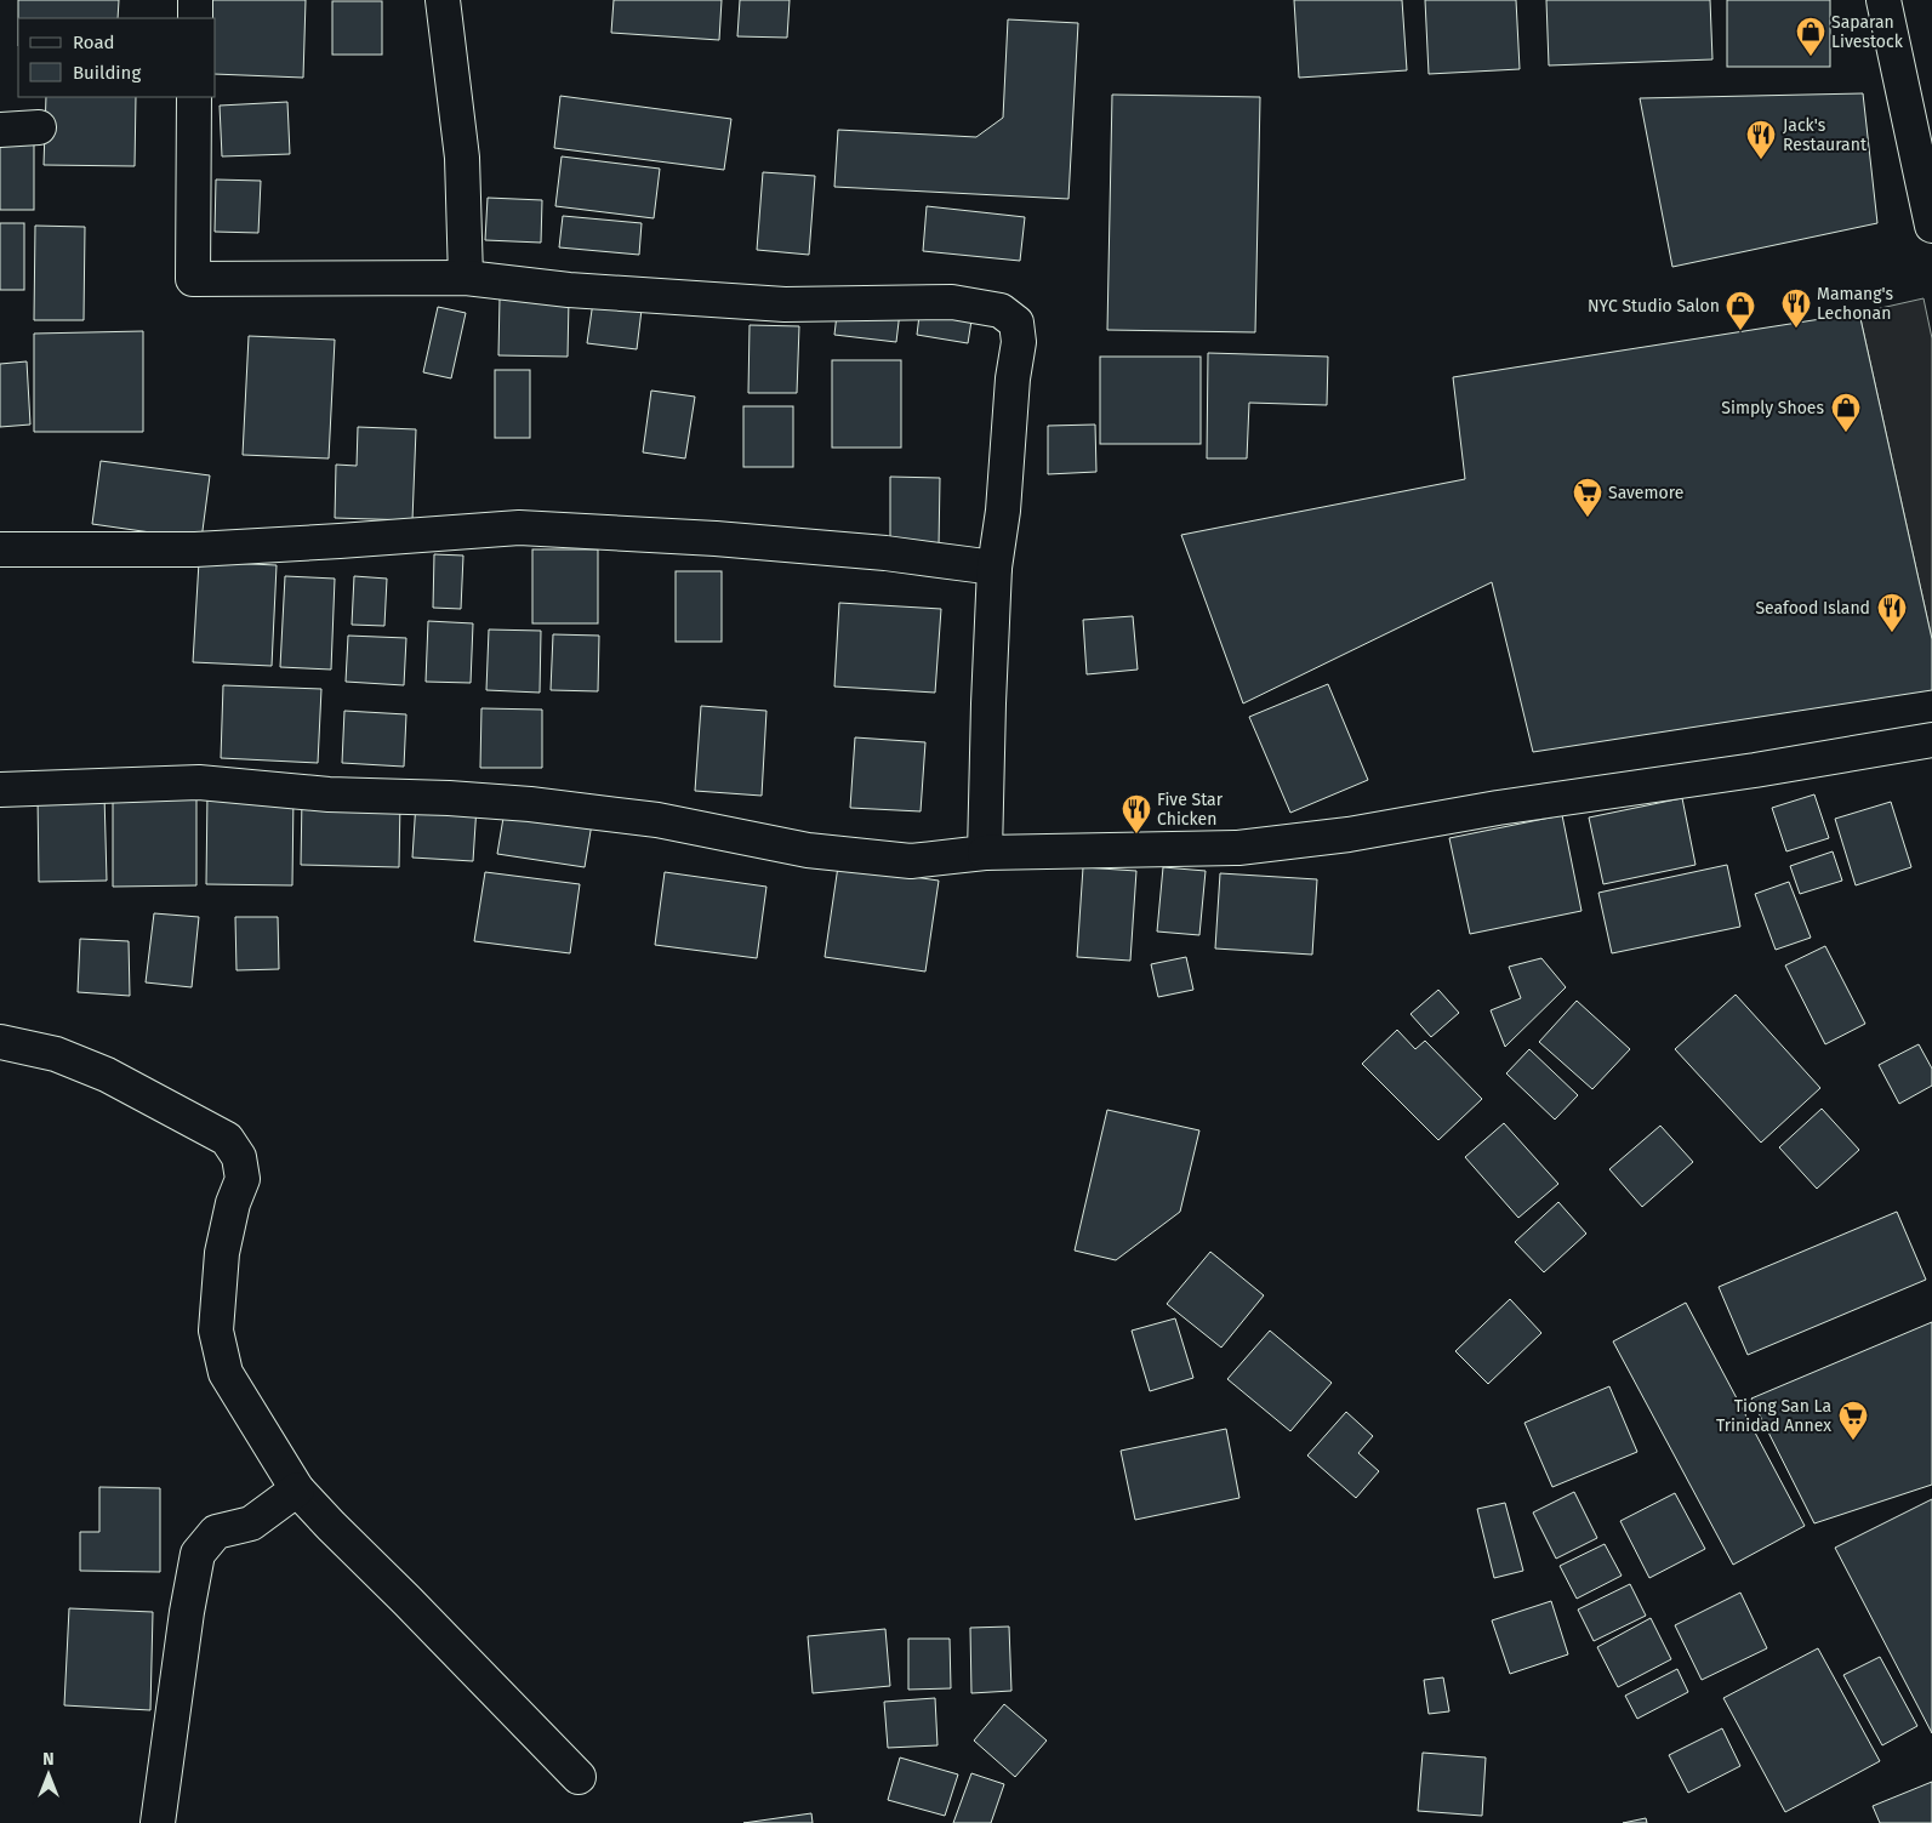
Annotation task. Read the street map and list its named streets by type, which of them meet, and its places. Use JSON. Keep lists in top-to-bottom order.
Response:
{
  "places": {
    "shop": ["Saparan Livestock", "NYC Studio Salon", "Simply Shoes"],
    "restaurant": [
      "Jack's Restaurant",
      "Mamang's Lechonan",
      "Seafood Island",
      "Five Star Chicken"
    ],
    "supermarket": ["Savemore", "Tiong San La Trinidad Annex"]
  },
  "legend": ["Road", "Building"],
  "north": "top"
}
